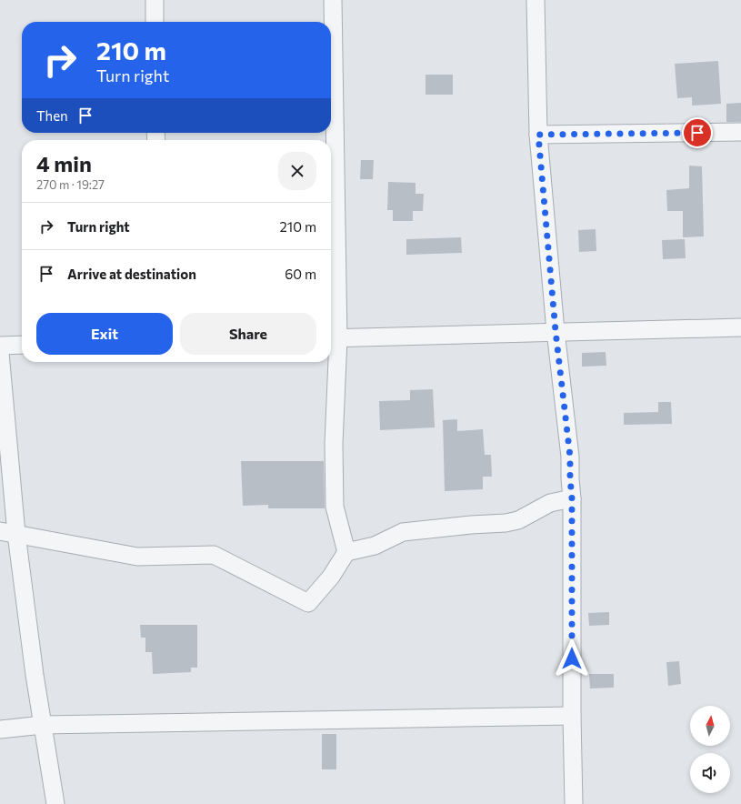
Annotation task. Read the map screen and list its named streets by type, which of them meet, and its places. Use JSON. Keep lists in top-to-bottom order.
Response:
{
  "north": "top",
  "page": {
    "turn": ["210 m", "Turn right"],
    "then": "Then",
    "heading": ["4 min", "270 m · 19:27"],
    "list": [
      {
        "name": "Turn right",
        "value": "210 m"
      },
      {
        "name": "Arrive at destination",
        "value": "60 m"
      }
    ],
    "buttons": ["Exit", "Share"]
  }
}
